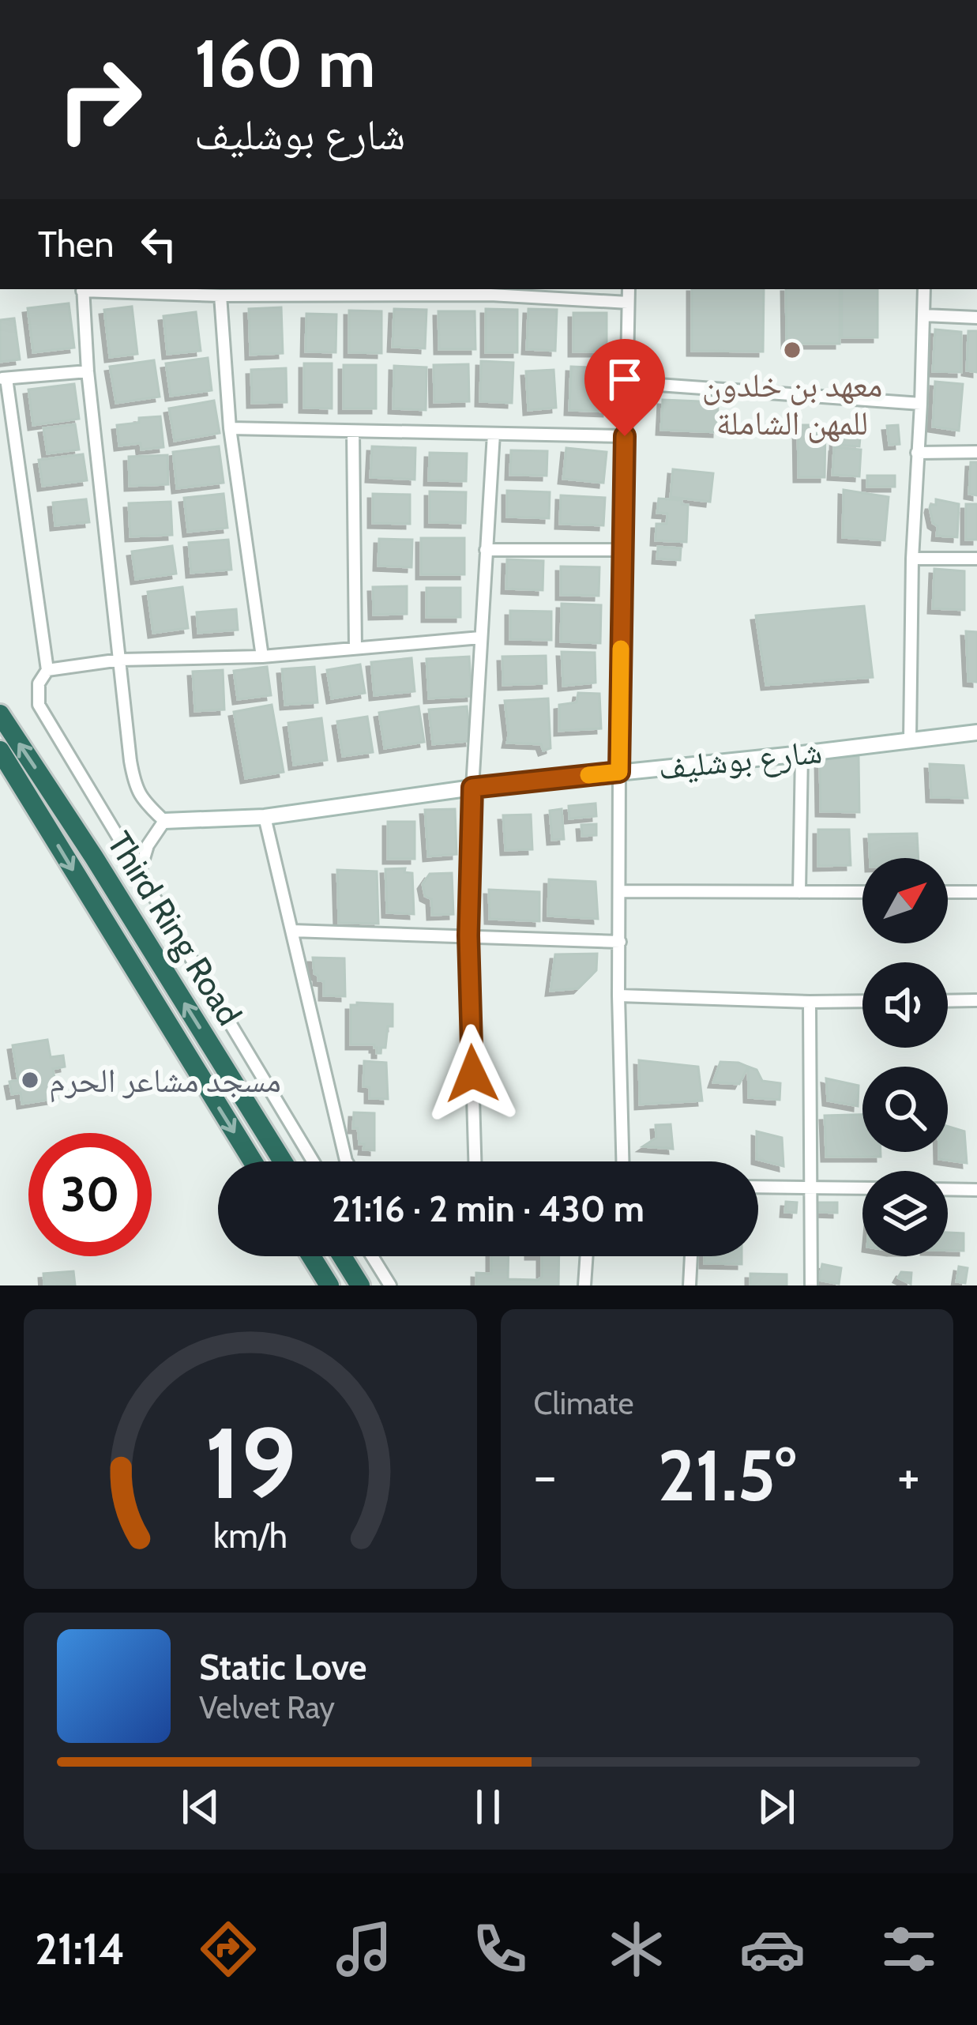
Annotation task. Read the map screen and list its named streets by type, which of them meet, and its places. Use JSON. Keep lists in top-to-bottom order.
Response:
{
  "streets": {
    "highway": ["Third Ring Road"],
    "street": ["شارع بوشليف"]
  },
  "places": ["معهد بن خلدون للمهن الشاملة", "مسجد مشاعر الحرم"],
  "north": "top right",
  "page": {
    "turn": ["160 m", "شارع بوشليف"],
    "then": "Then",
    "limit": "30",
    "trip": "21:16 · 2 min · 430 m",
    "tile": "Climate",
    "heat": ["−", "21.5°", "+"],
    "song": ["Static Love", "Velvet Ray"],
    "tabs": "21:14",
    "gauge": ["19", "km/h"]
  }
}
